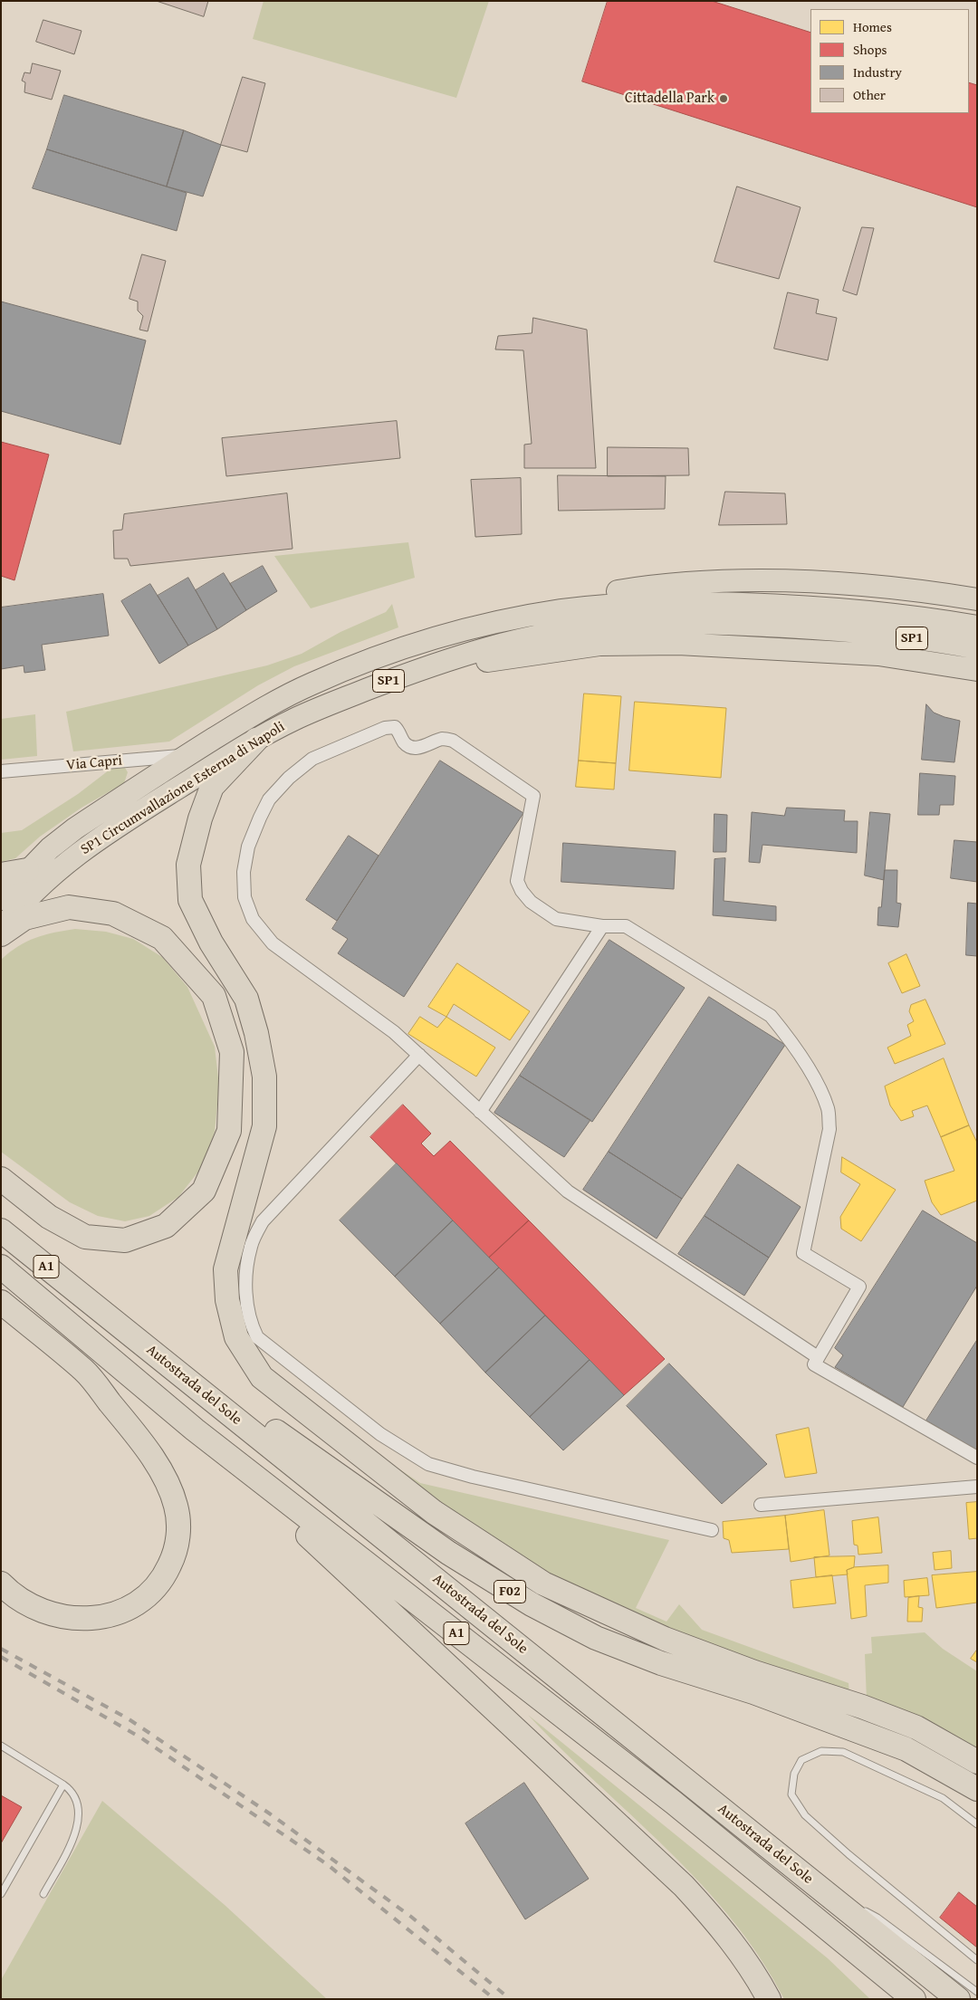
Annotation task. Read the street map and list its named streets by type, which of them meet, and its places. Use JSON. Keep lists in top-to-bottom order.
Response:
{
  "streets": {
    "highway": [
      "SP1",
      "SP1 Circumvallazione Esterna di Napoli",
      "A1",
      "Autostrada del Sole",
      "F02"
    ],
    "street": ["Via Capri"]
  },
  "crossings": [
    ["Via Capri", "SP1 Circumvallazione Esterna di Napoli"],
    ["Autostrada del Sole", "F02"]
  ],
  "places": ["Cittadella Park"],
  "legend": [
    "Homes",
    "Shops",
    "Industry",
    "Other"
  ]
}
